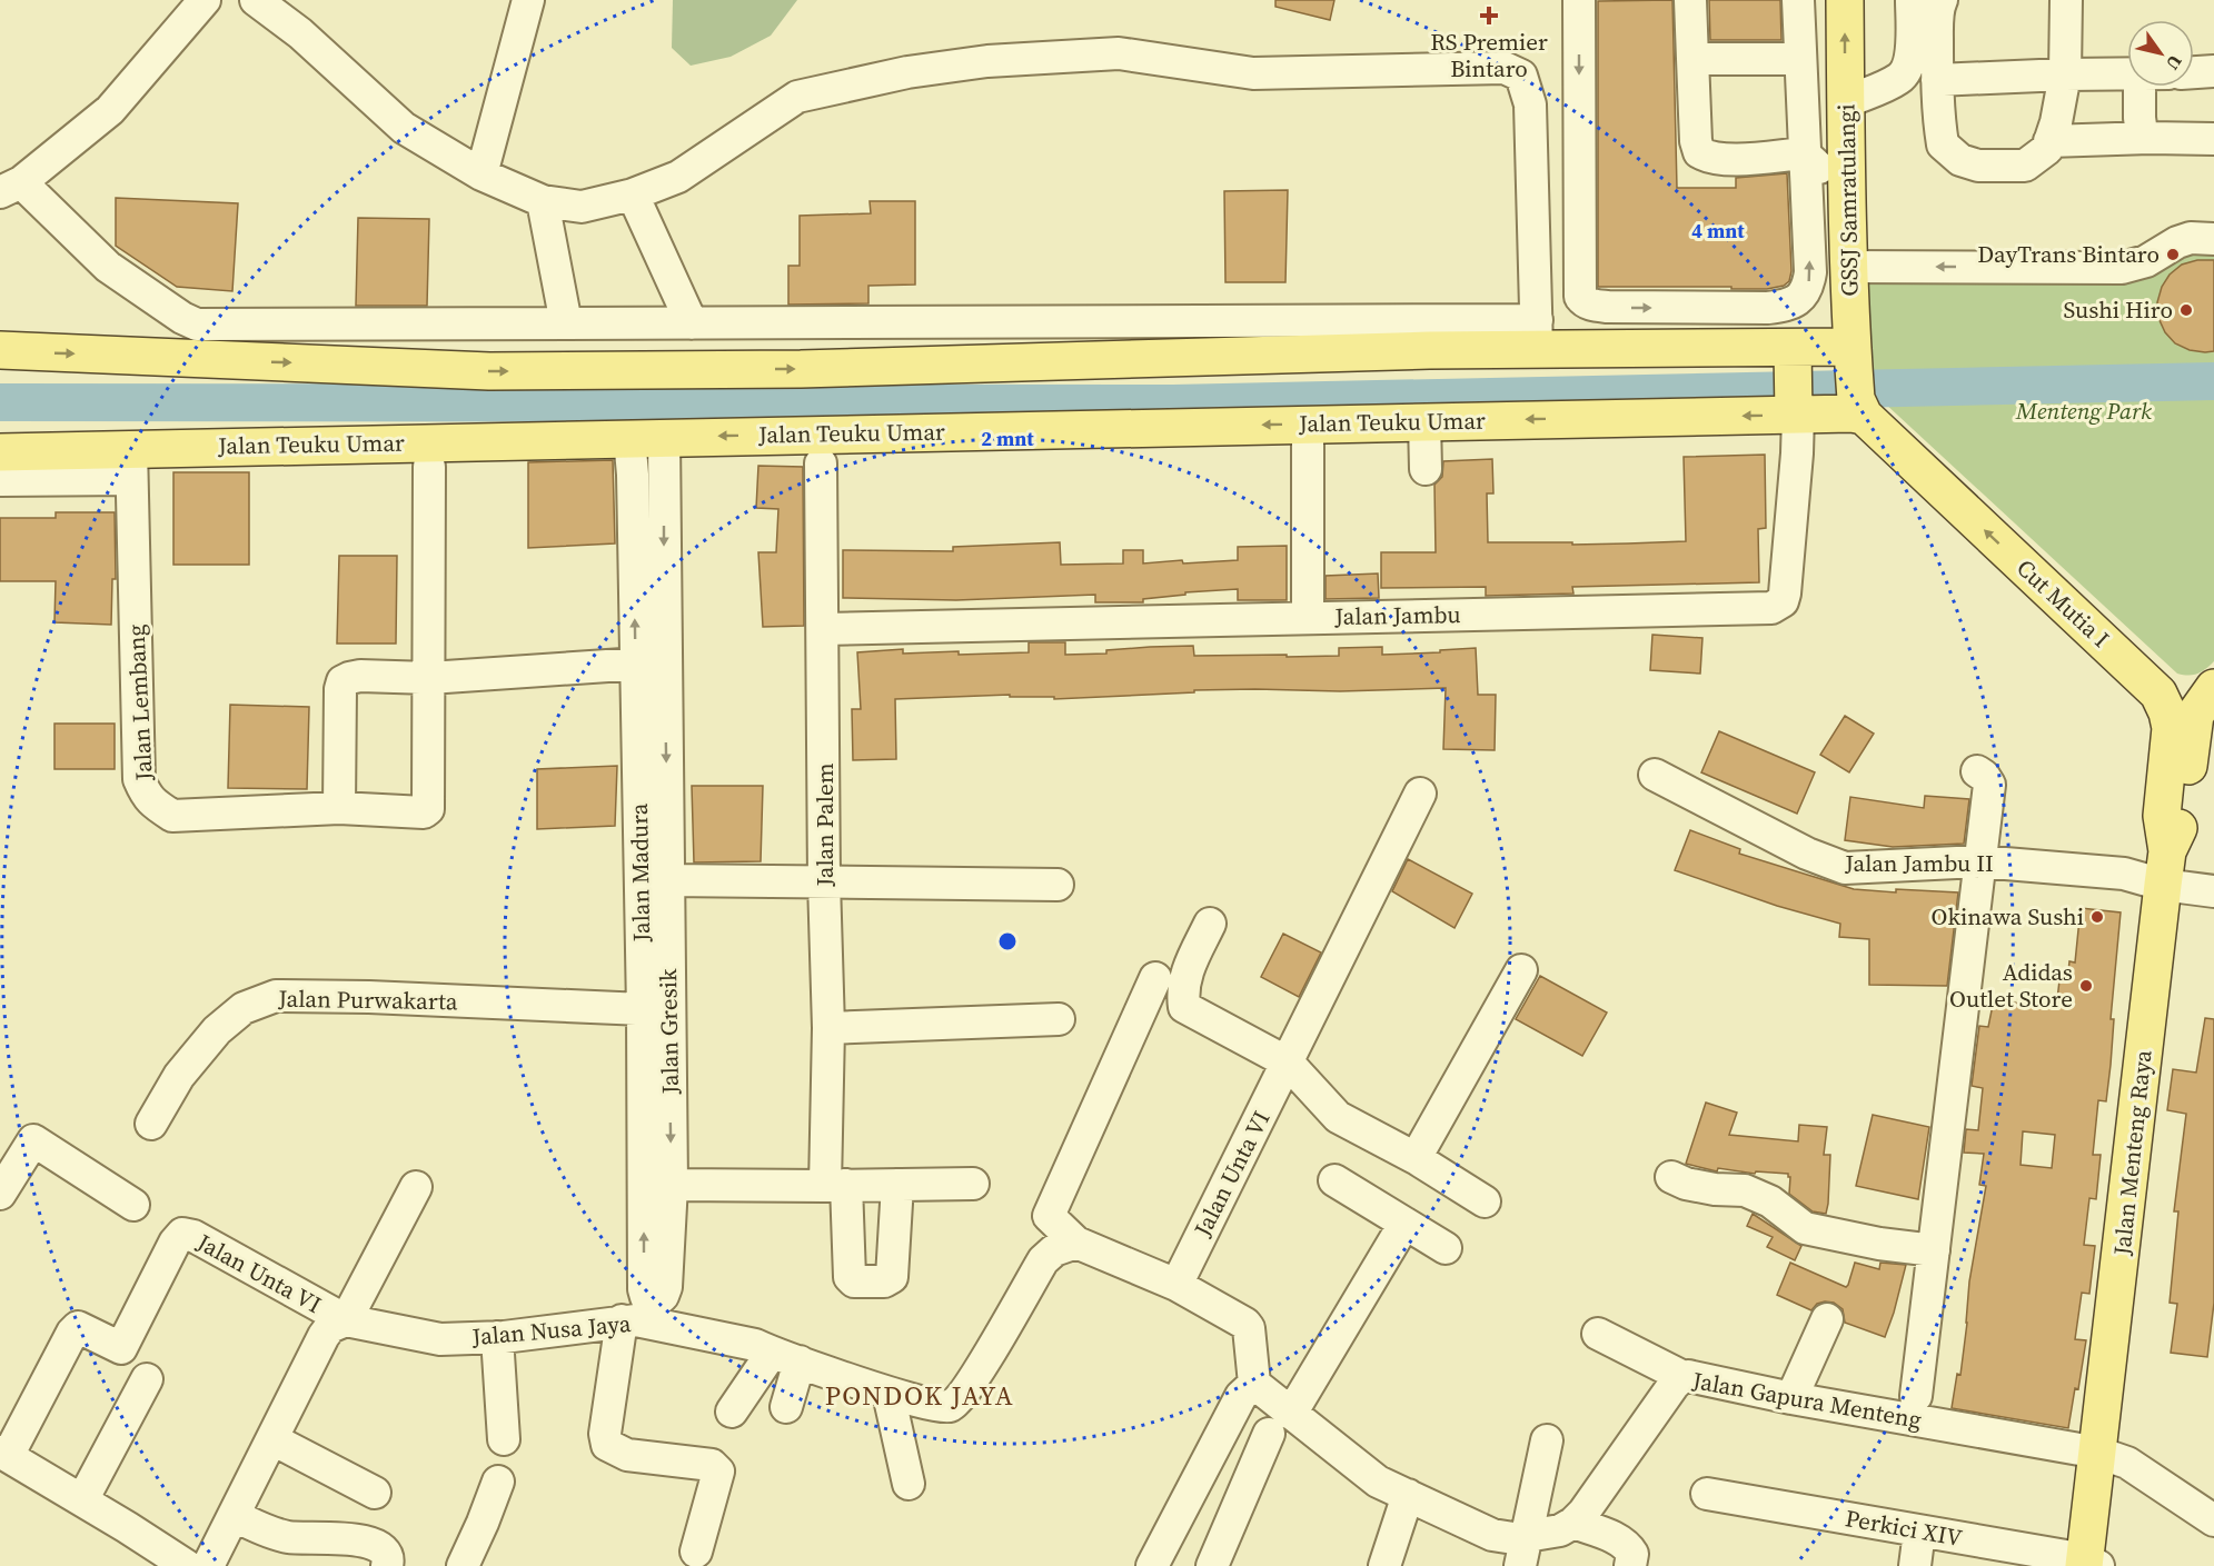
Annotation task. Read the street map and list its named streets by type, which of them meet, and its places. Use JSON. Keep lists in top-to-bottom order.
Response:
{
  "streets": {
    "main road": [
      "GSSJ Samratulangi",
      "Jalan Teuku Umar",
      "Cut Mutia I",
      "Jalan Menteng Raya"
    ],
    "street": [
      "Jalan Jambu",
      "Jalan Lembang",
      "Jalan Palem",
      "Jalan Jambu II",
      "Jalan Madura",
      "Jalan Purwakarta",
      "Jalan Gresik",
      "Jalan Unta VI",
      "Jalan Nusa Jaya",
      "Jalan Gapura Menteng",
      "Perkici XIV"
    ]
  },
  "crossings": [
    ["GSSJ Samratulangi", "Jalan Teuku Umar"],
    ["GSSJ Samratulangi", "Cut Mutia I"],
    ["Jalan Teuku Umar", "Cut Mutia I"],
    ["Jalan Teuku Umar", "Jalan Jambu"],
    ["Jalan Teuku Umar", "Jalan Lembang"],
    ["Jalan Teuku Umar", "Jalan Madura"],
    ["Jalan Teuku Umar", "Jalan Gresik"],
    ["Cut Mutia I", "Jalan Jambu II"],
    ["Cut Mutia I", "Jalan Menteng Raya"],
    ["Jalan Jambu", "Jalan Palem"],
    ["Jalan Jambu II", "Jalan Menteng Raya"],
    ["Jalan Madura", "Jalan Purwakarta"],
    ["Jalan Madura", "Jalan Gresik"],
    ["Jalan Menteng Raya", "Jalan Gapura Menteng"],
    ["Jalan Menteng Raya", "Perkici XIV"],
    ["Jalan Unta VI", "Jalan Nusa Jaya"]
  ],
  "one_way": ["Cut Mutia I", "Jalan Madura", "Jalan Gresik"],
  "districts": ["PONDOK JAYA"],
  "parks": ["Menteng Park"],
  "places": {
    "health": ["RS Premier Bintaro"],
    "other": [
      "DayTrans Bintaro",
      "Sushi Hiro",
      "Okinawa Sushi",
      "Adidas Outlet Store"
    ]
  },
  "north": "bottom right",
  "rings": ["4 mnt", "2 mnt"]
}
